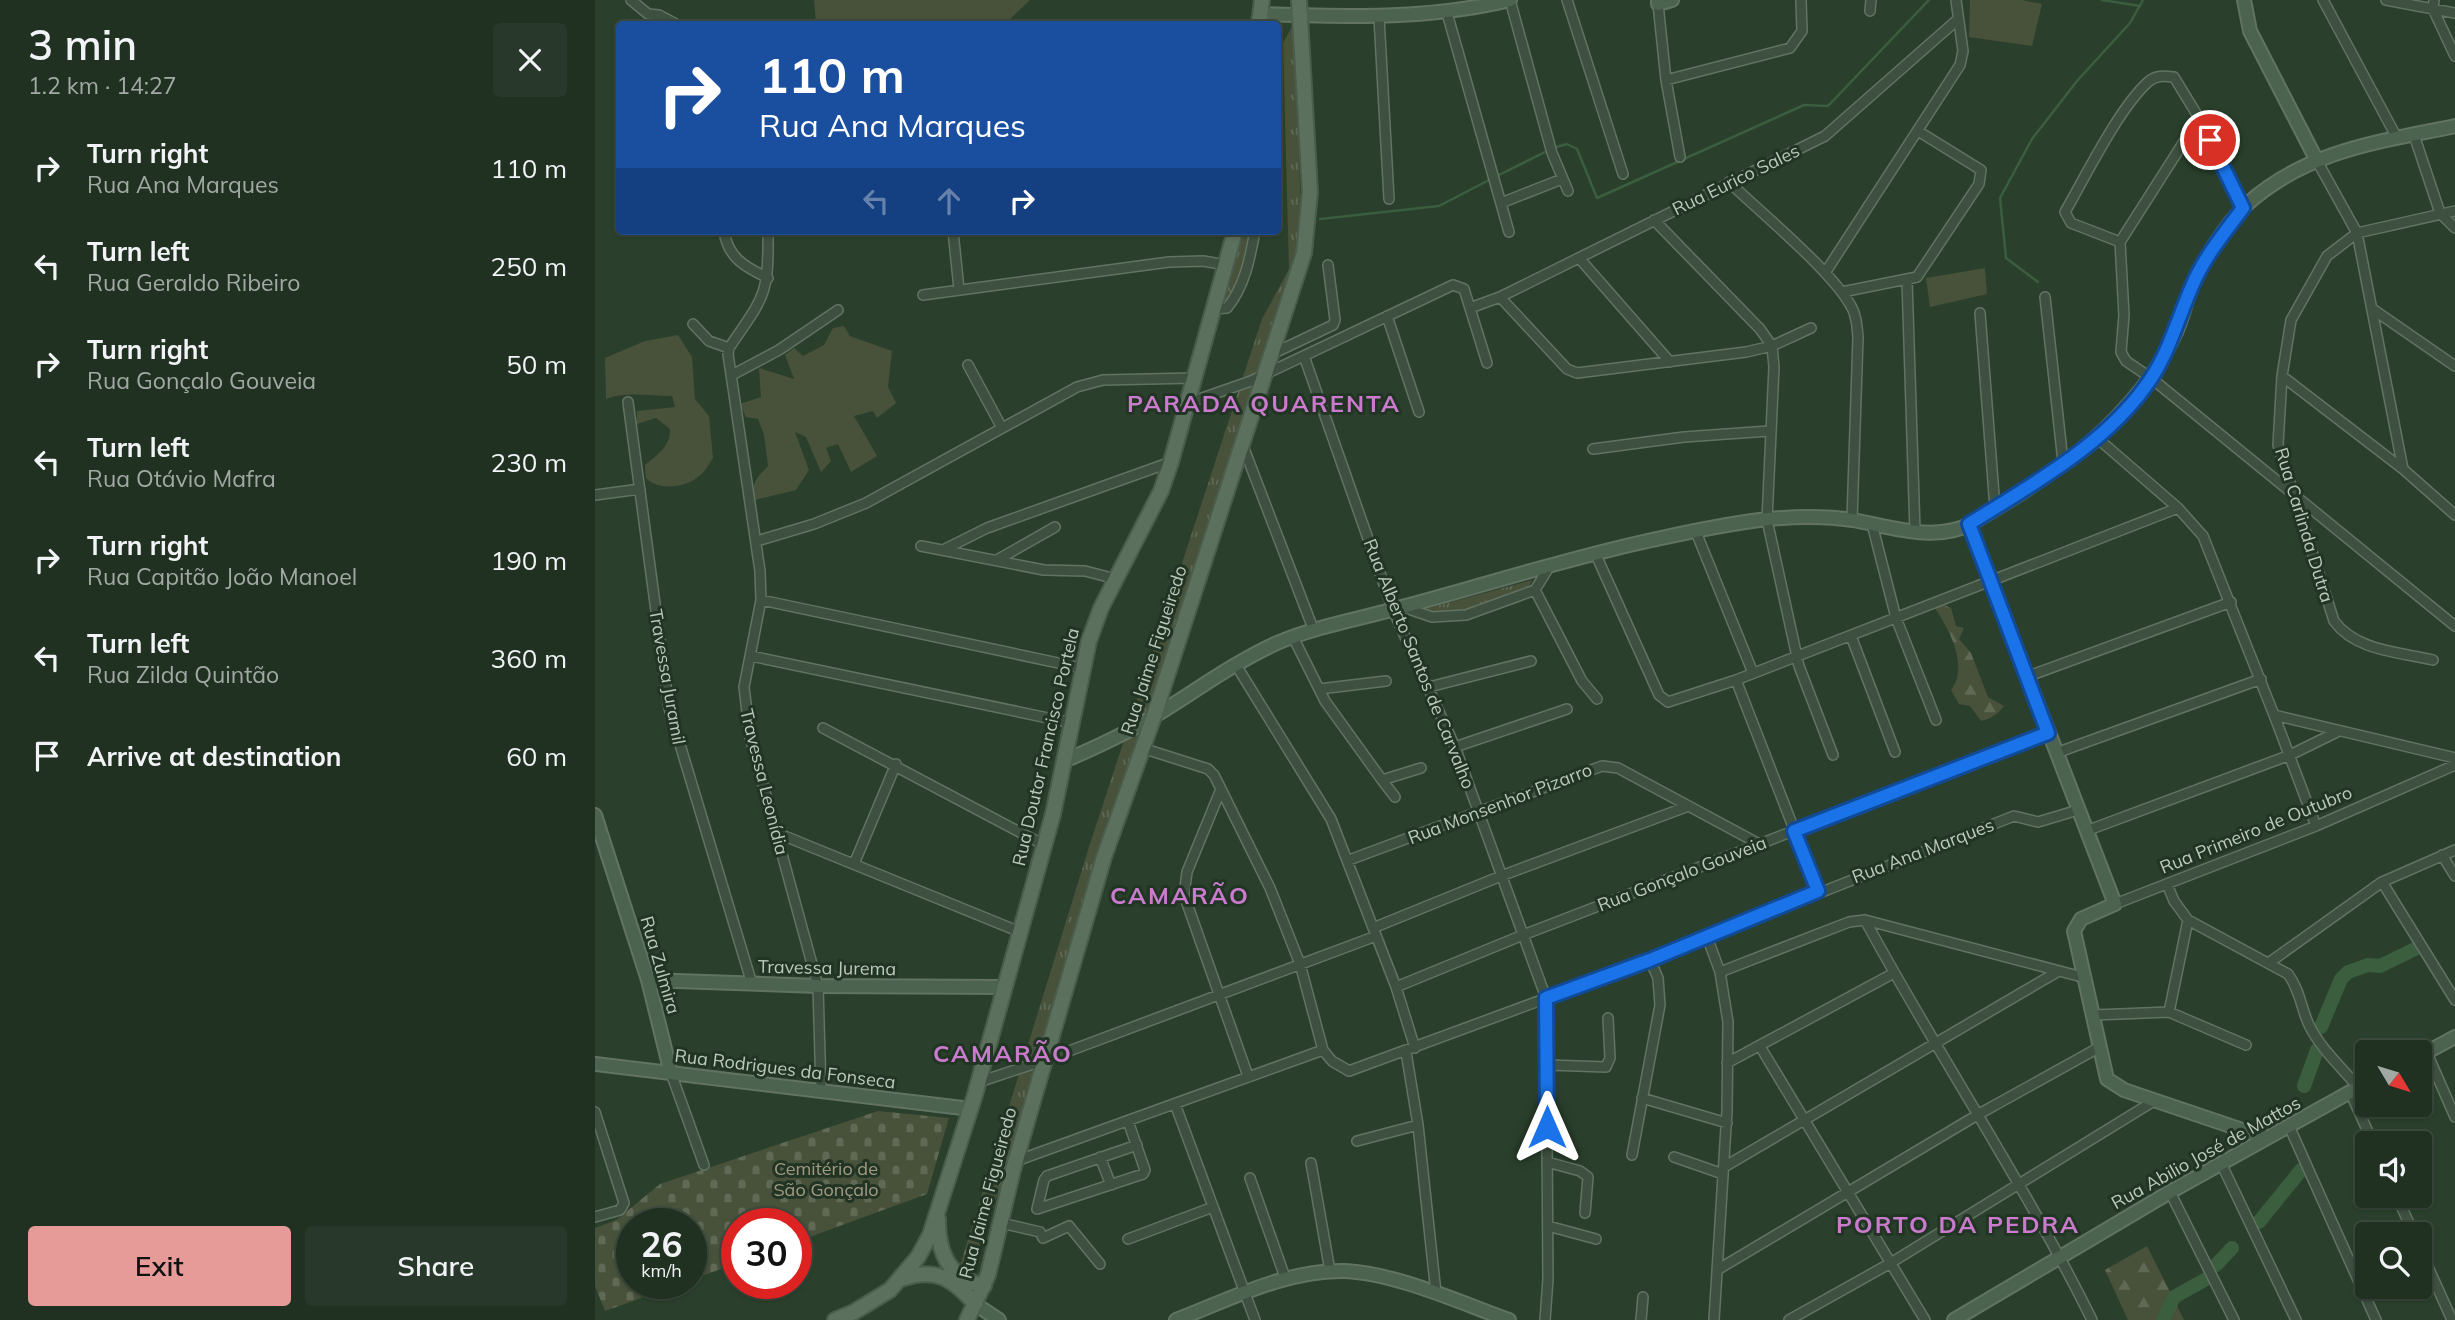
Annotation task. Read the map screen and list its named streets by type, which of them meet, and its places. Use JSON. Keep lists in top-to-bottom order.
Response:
{
  "streets": {
    "main road": [
      "Rua Jaime Figueiredo",
      "Rua Doutor Francisco Portela",
      "Rua Primeiro de Outubro",
      "Rua Zulmira",
      "Travessa Jurema",
      "Rua Rodrigues da Fonseca",
      "Rua Abilio José de Mattos"
    ],
    "street": [
      "Rua Eurico Sales",
      "Rua Carlinda Dutra",
      "Rua Alberto Santos de Carvalho",
      "Travessa Juramil",
      "Travessa Leonídia",
      "Rua Monsenhor Pizarro",
      "Rua Ana Marques",
      "Rua Gonçalo Gouveia"
    ]
  },
  "crossings": [
    ["Rua Alberto Santos de Carvalho", "Rua Monsenhor Pizarro"],
    ["Rua Alberto Santos de Carvalho", "Rua Ana Marques"],
    ["Rua Alberto Santos de Carvalho", "Rua Gonçalo Gouveia"],
    ["Travessa Juramil", "Travessa Jurema"],
    ["Rua Doutor Francisco Portela", "Travessa Jurema"],
    ["Rua Doutor Francisco Portela", "Rua Rodrigues da Fonseca"],
    ["Travessa Leonídia", "Travessa Jurema"],
    ["Travessa Leonídia", "Rua Rodrigues da Fonseca"],
    ["Rua Monsenhor Pizarro", "Rua Gonçalo Gouveia"],
    ["Rua Zulmira", "Travessa Jurema"],
    ["Rua Zulmira", "Rua Rodrigues da Fonseca"]
  ],
  "districts": [
    "PARADA QUARENTA",
    "CAMARÃO",
    "CAMARÃO",
    "PORTO DA PEDRA"
  ],
  "parks": ["Cemitério de São Gonçalo"],
  "north": "bottom right",
  "page": {
    "heading": ["3 min", "1.2 km · 14:27"],
    "turn": ["110 m", "Rua Ana Marques"],
    "list": [
      {
        "name": "Turn right",
        "note": "Rua Ana Marques",
        "value": "110 m"
      },
      {
        "name": "Turn left",
        "note": "Rua Geraldo Ribeiro",
        "value": "250 m"
      },
      {
        "name": "Turn right",
        "note": "Rua Gonçalo Gouveia",
        "value": "50 m"
      },
      {
        "name": "Turn left",
        "note": "Rua Otávio Mafra",
        "value": "230 m"
      },
      {
        "name": "Turn right",
        "note": "Rua Capitão João Manoel",
        "value": "190 m"
      },
      {
        "name": "Turn left",
        "note": "Rua Zilda Quintão",
        "value": "360 m"
      },
      {
        "name": "Arrive at destination",
        "value": "60 m"
      }
    ],
    "speed": "26 km/h",
    "limit": "30",
    "buttons": ["Exit", "Share"]
  }
}
